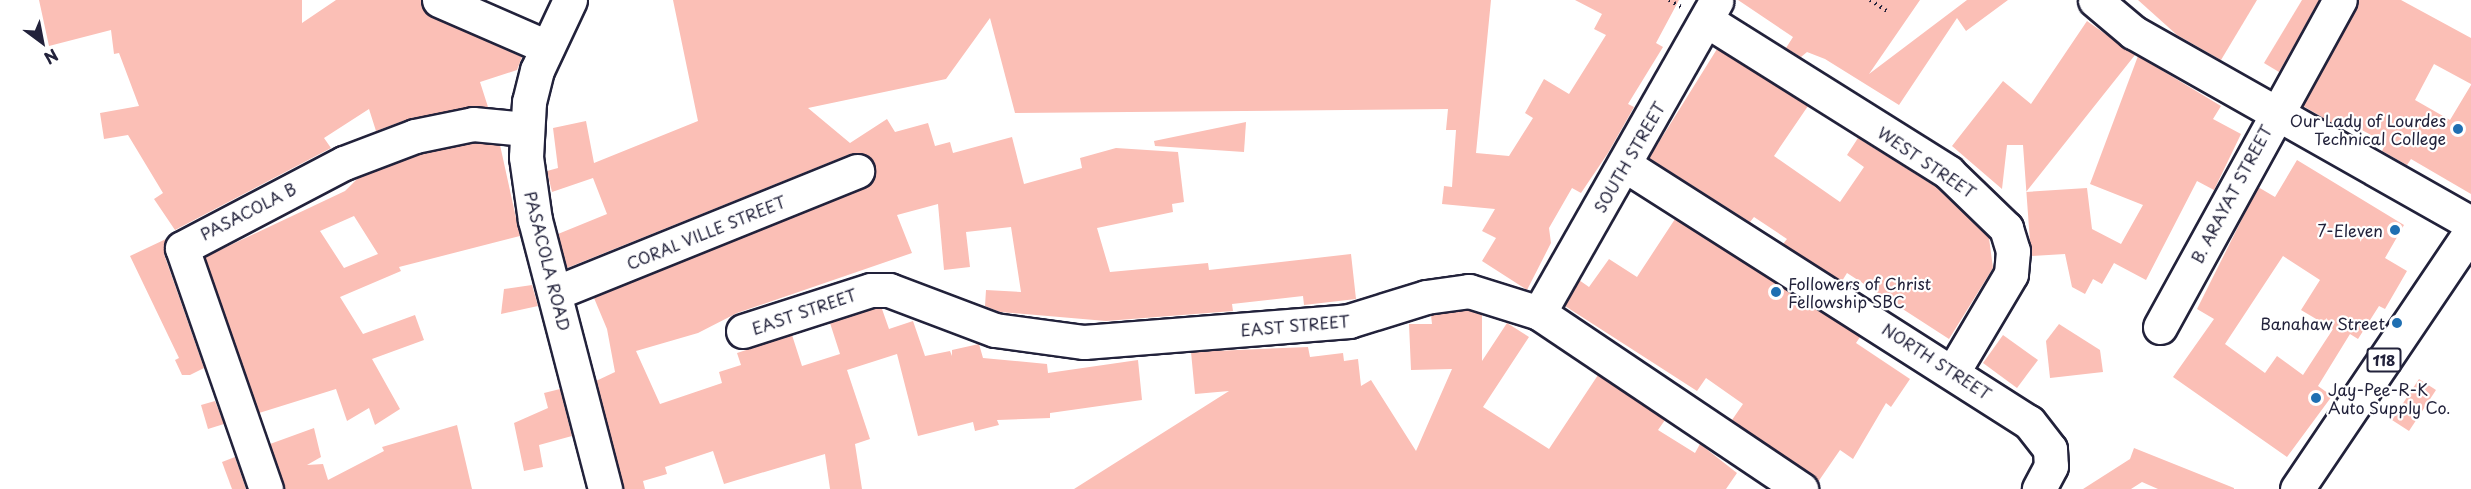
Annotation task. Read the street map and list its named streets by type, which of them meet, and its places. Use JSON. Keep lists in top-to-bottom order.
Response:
{
  "streets": {
    "street": [
      "SOUTH STREET",
      "WEST STREET",
      "B. ARAYAT STREET",
      "PASACOLA B",
      "CORAL VILLE STREET",
      "PASACOLA ROAD",
      "EAST STREET",
      "118",
      "NORTH STREET"
    ]
  },
  "crossings": [
    ["SOUTH STREET", "WEST STREET"],
    ["SOUTH STREET", "EAST STREET"],
    ["SOUTH STREET", "NORTH STREET"],
    ["WEST STREET", "NORTH STREET"],
    ["PASACOLA B", "PASACOLA ROAD"],
    ["CORAL VILLE STREET", "PASACOLA ROAD"]
  ],
  "places": [
    "Our Lady of Lourdes Technical College",
    "7-Eleven",
    "Followers of Christ Fellowship SBC",
    "Banahaw Street",
    "Jay-Pee-R-K Auto Supply Co."
  ],
  "north": "bottom right"
}
